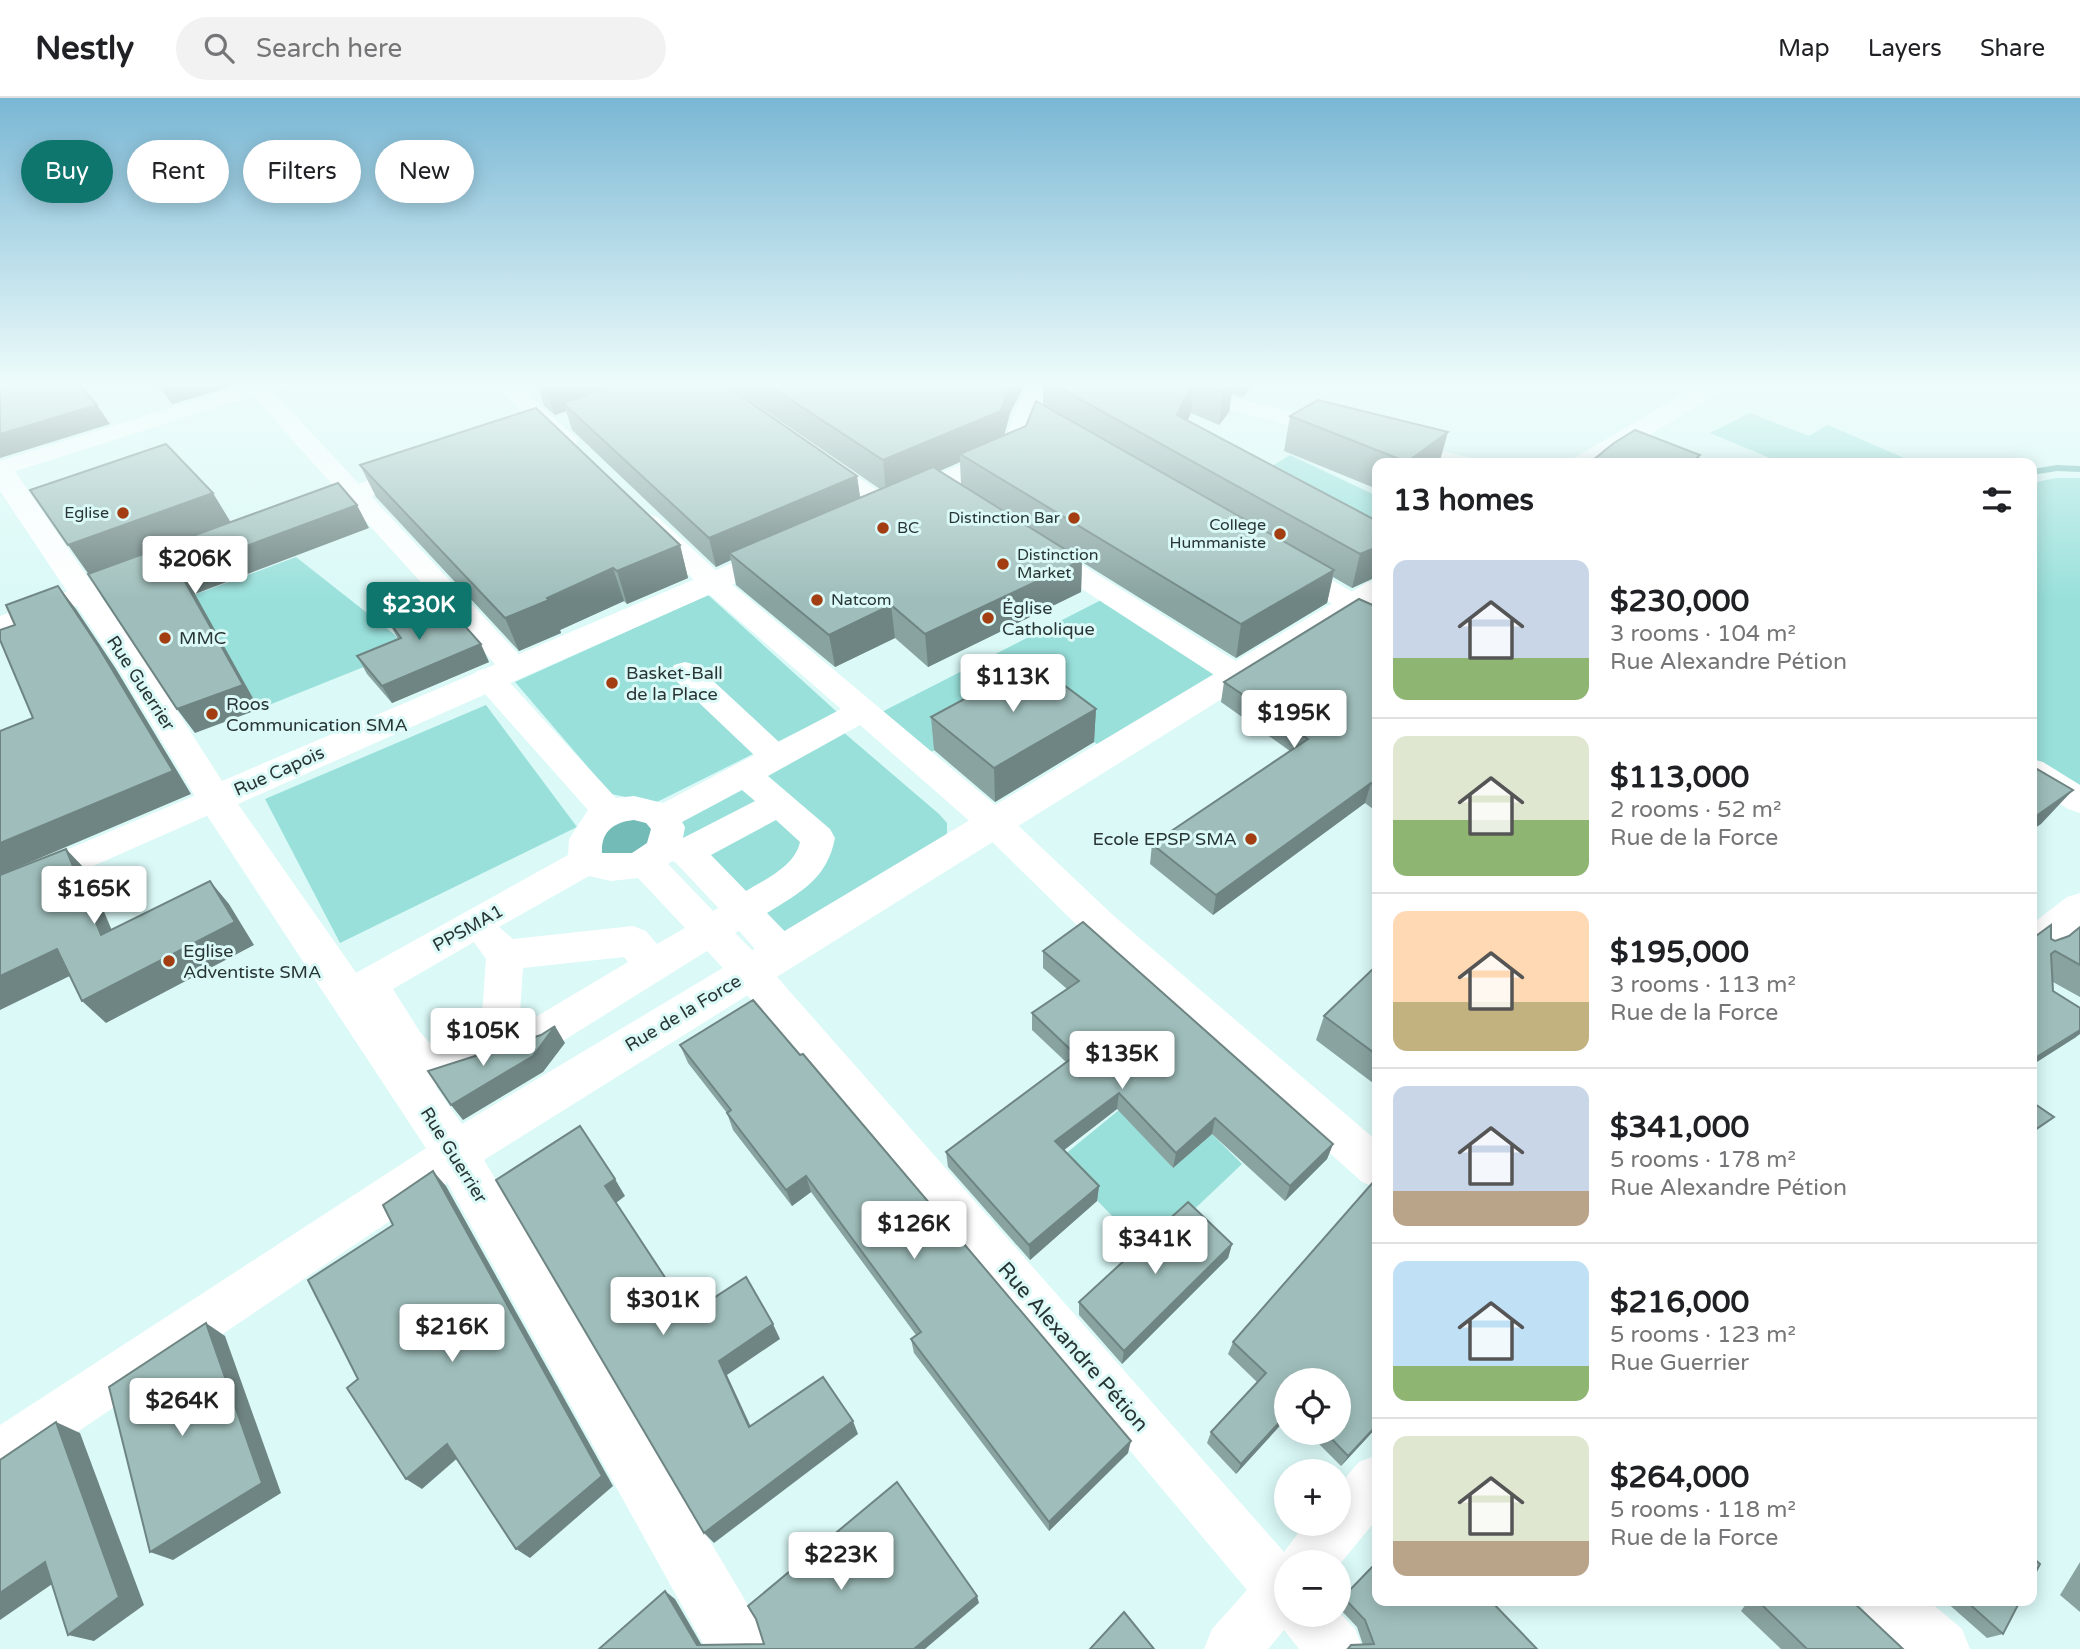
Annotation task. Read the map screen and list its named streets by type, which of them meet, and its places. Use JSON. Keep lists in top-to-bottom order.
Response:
{
  "streets": {
    "main road": ["Rue Guerrier", "Rue Capois", "Rue de la Force"],
    "street": ["PPSMA1", "Rue Alexandre Pétion"]
  },
  "crossings": [
    ["Rue Guerrier", "Rue Capois"],
    ["Rue Guerrier", "PPSMA1"],
    ["Rue Guerrier", "Rue de la Force"],
    ["Rue de la Force", "Rue Alexandre Pétion"]
  ],
  "places": [
    "Eglise",
    "Distinction Bar",
    "BC",
    "College Hummaniste",
    "Distinction Market",
    "Natcom",
    "Église Catholique",
    "MMC",
    "Basket-Ball de la Place",
    "Roos Communication SMA",
    "Ecole EPSP SMA",
    "Eglise Adventiste SMA"
  ],
  "page": {
    "header": "Nestly",
    "search": "Search here",
    "nav": ["Map", "Layers", "Share"],
    "chip": [
      "Buy",
      "Rent",
      "Filters",
      "New"
    ],
    "heading": "13 homes",
    "price": [
      "$206K",
      "$230K",
      "$113K",
      "$195K",
      "$165K",
      "$105K",
      "$135K",
      "$126K",
      "$341K",
      "$301K",
      "$216K",
      "$264K",
      "$223K"
    ],
    "list": [
      {
        "name": "$230,000",
        "note": "3 rooms · 104 m² · Rue Alexandre Pétion"
      },
      {
        "name": "$113,000",
        "note": "2 rooms · 52 m² · Rue de la Force"
      },
      {
        "name": "$195,000",
        "note": "3 rooms · 113 m² · Rue de la Force"
      },
      {
        "name": "$341,000",
        "note": "5 rooms · 178 m² · Rue Alexandre Pétion"
      },
      {
        "name": "$216,000",
        "note": "5 rooms · 123 m² · Rue Guerrier"
      },
      {
        "name": "$264,000",
        "note": "5 rooms · 118 m² · Rue de la Force"
      }
    ],
    "map_buttons": ["+", "−"]
  }
}
